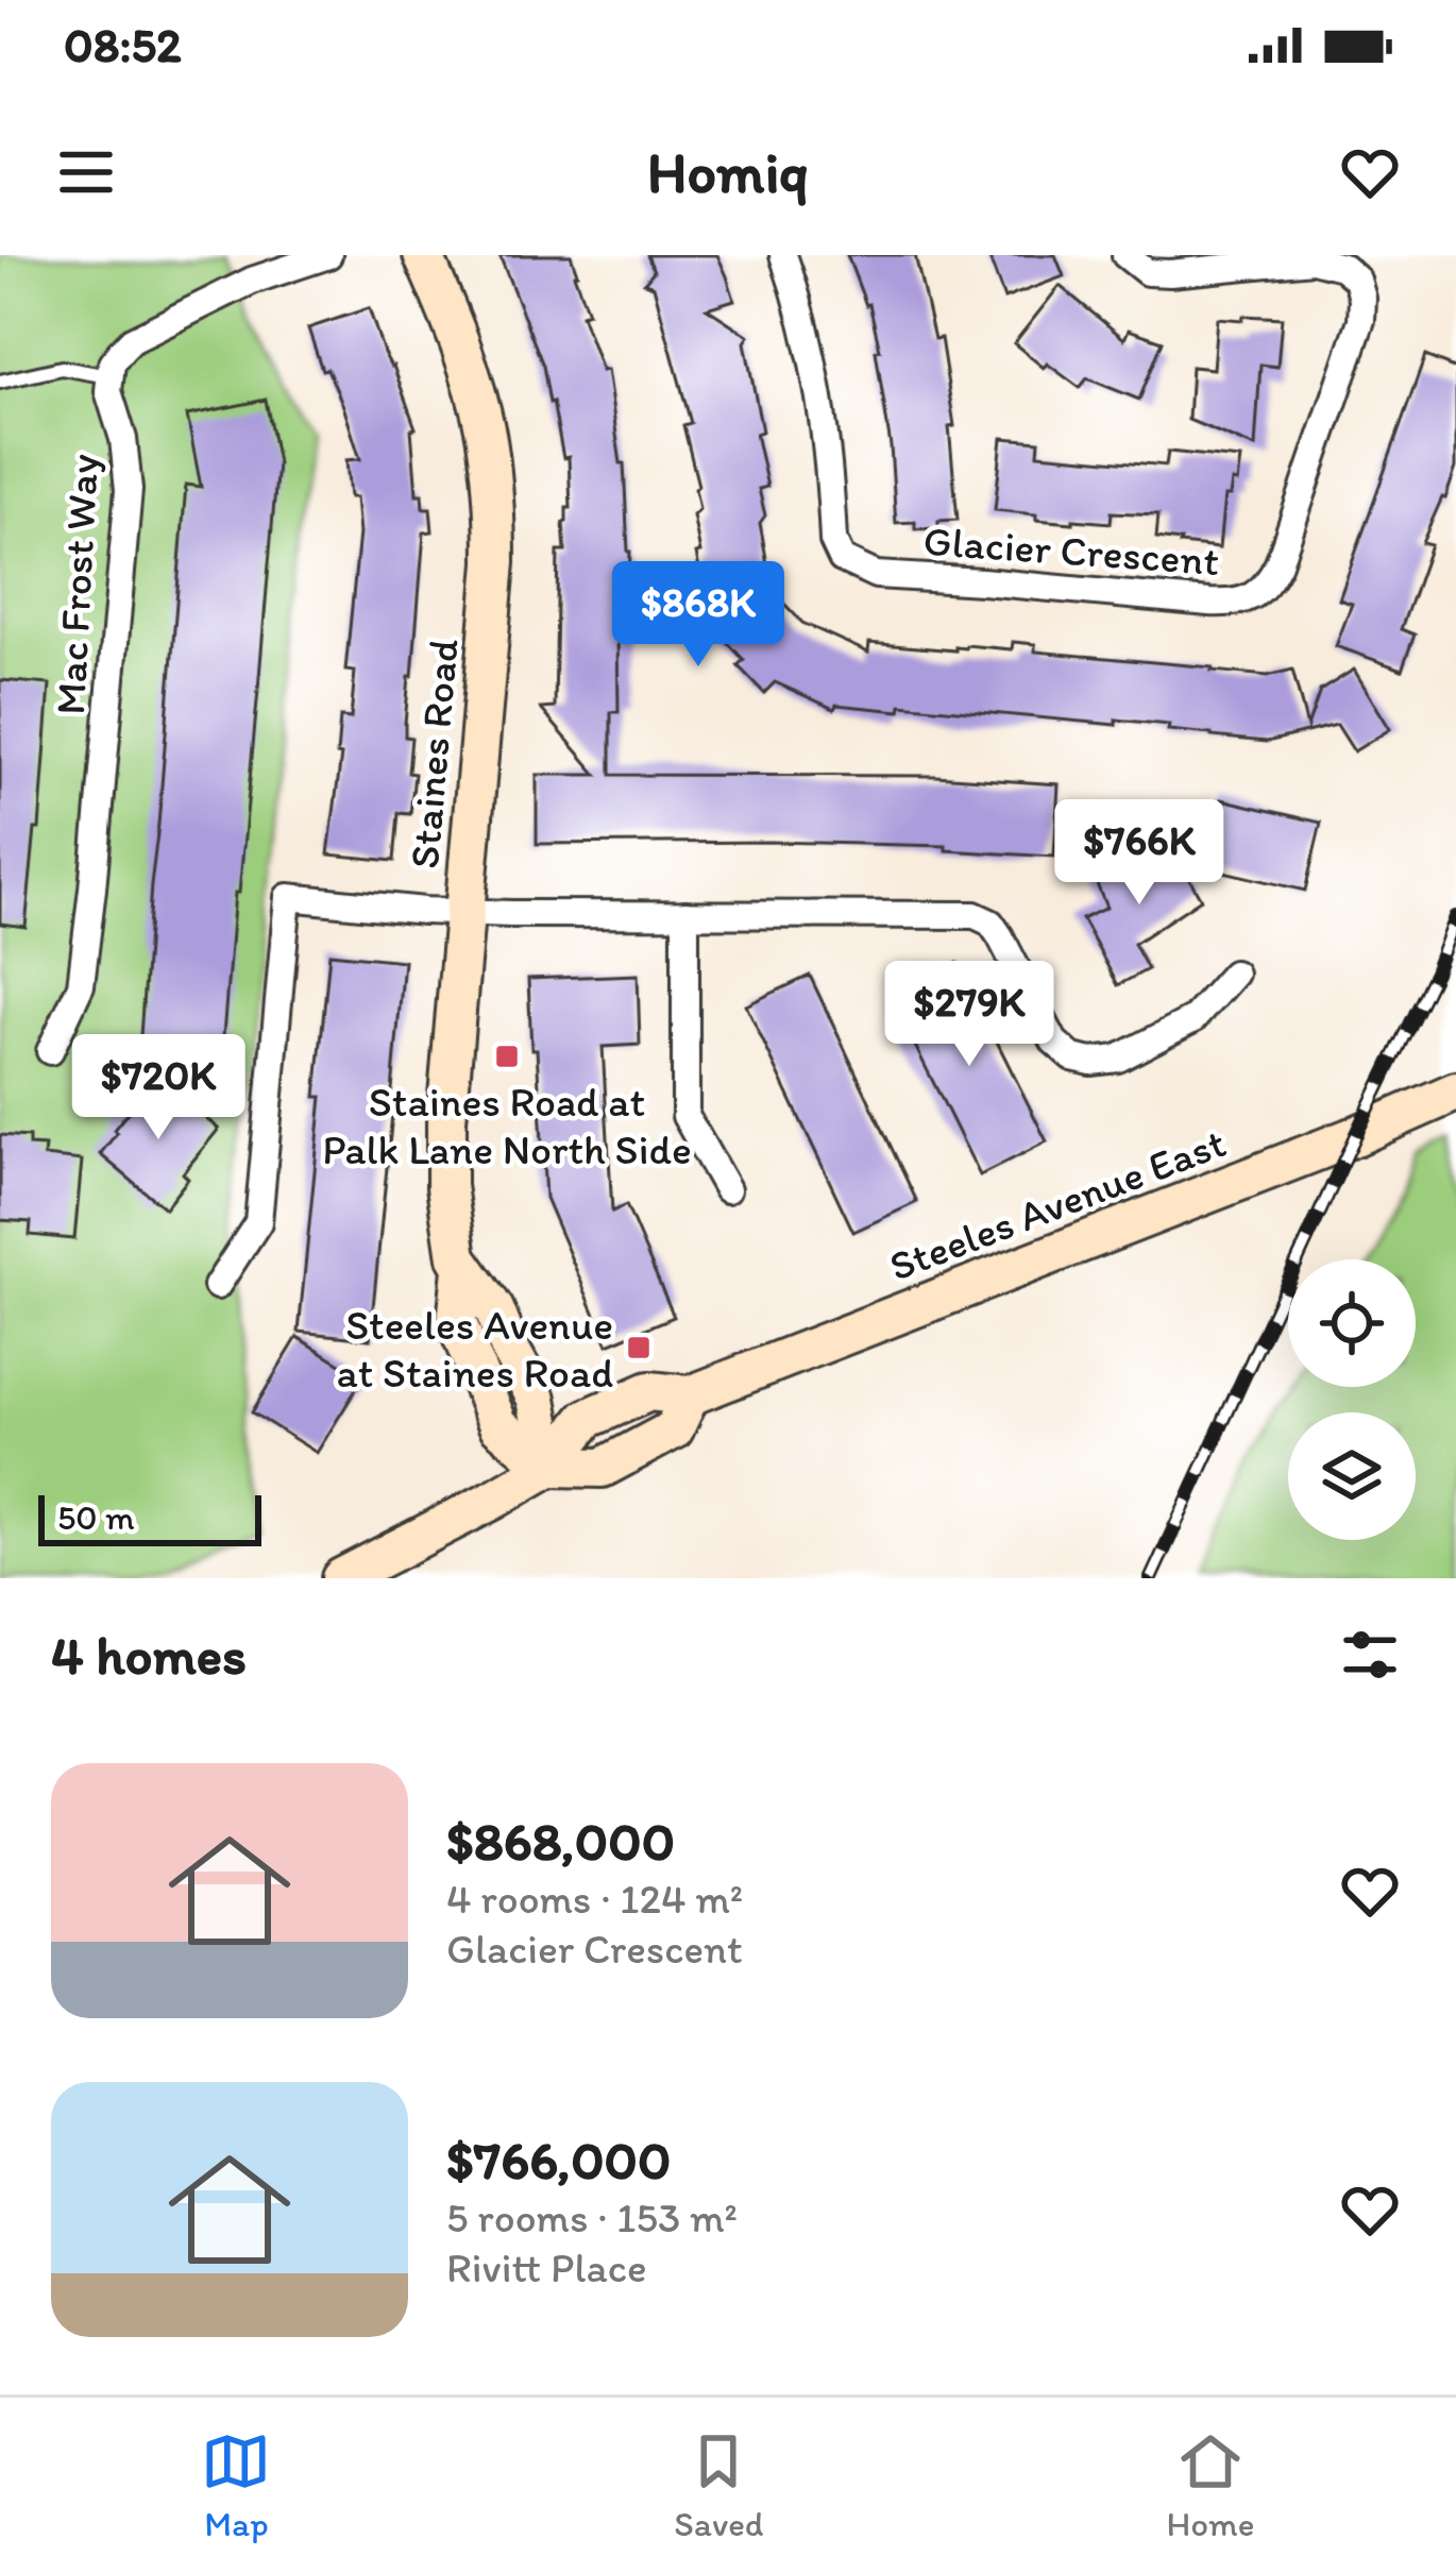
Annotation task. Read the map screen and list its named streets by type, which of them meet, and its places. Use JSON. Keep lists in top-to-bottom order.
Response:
{
  "streets": {
    "street": [
      "Glacier Crescent",
      "Mac Frost Way",
      "Staines Road",
      "Steeles Avenue East"
    ]
  },
  "crossings": [
    ["Staines Road", "Steeles Avenue East"]
  ],
  "places": {
    "transit": ["Staines Road at Palk Lane North Side", "Steeles Avenue at Staines Road"]
  },
  "scale_bar": "50 m",
  "page": {
    "status": "08:52",
    "header": "Homiq",
    "price": [
      "$868K",
      "$766K",
      "$279K",
      "$720K"
    ],
    "scale": "50 m",
    "heading": "4 homes",
    "list": [
      {
        "name": "$868,000",
        "note": "4 rooms · 124 m² · Glacier Crescent"
      },
      {
        "name": "$766,000",
        "note": "5 rooms · 153 m² · Rivitt Place"
      }
    ],
    "tabs": ["Map", "Saved", "Home"]
  }
}
